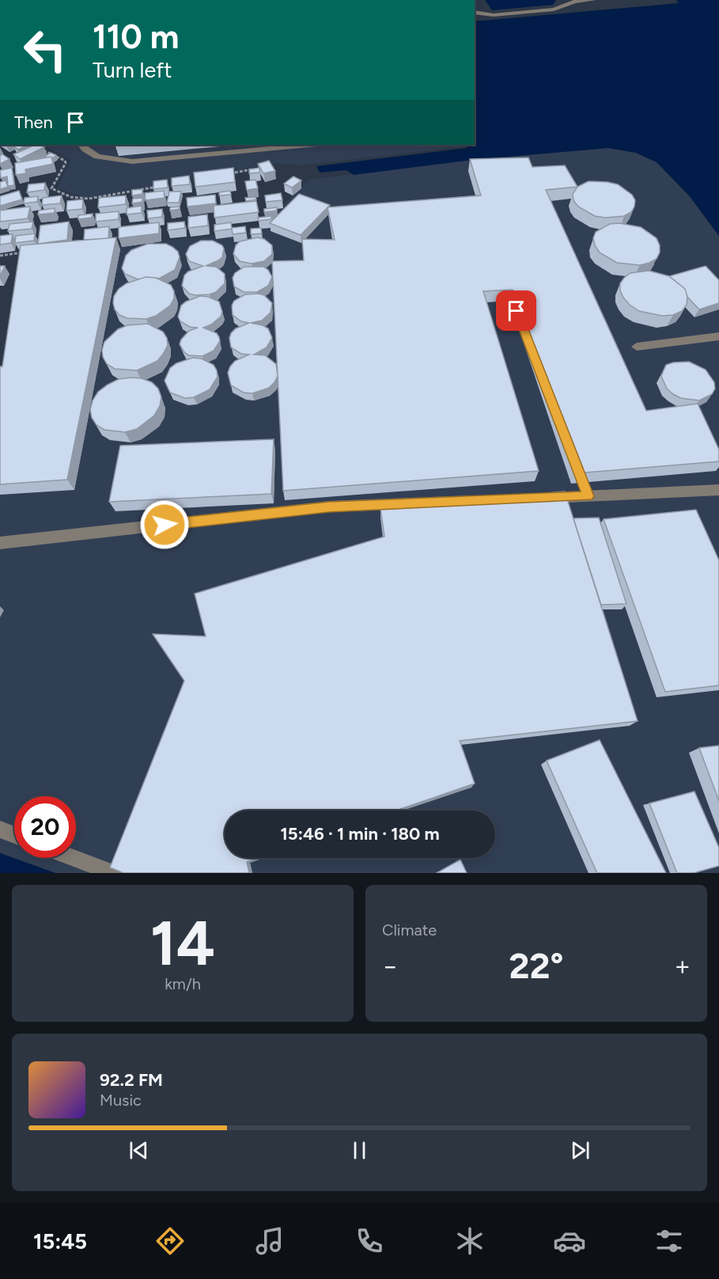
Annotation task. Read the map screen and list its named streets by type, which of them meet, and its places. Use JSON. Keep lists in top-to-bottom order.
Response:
{
  "page": {
    "turn": ["110 m", "Turn left"],
    "then": "Then",
    "limit": "20",
    "trip": "15:46 · 1 min · 180 m",
    "tile": [
      ["14", "km/h"],
      "Climate"
    ],
    "heat": ["−", "22°", "+"],
    "song": ["92.2 FM", "Music"],
    "tabs": "15:45"
  }
}
